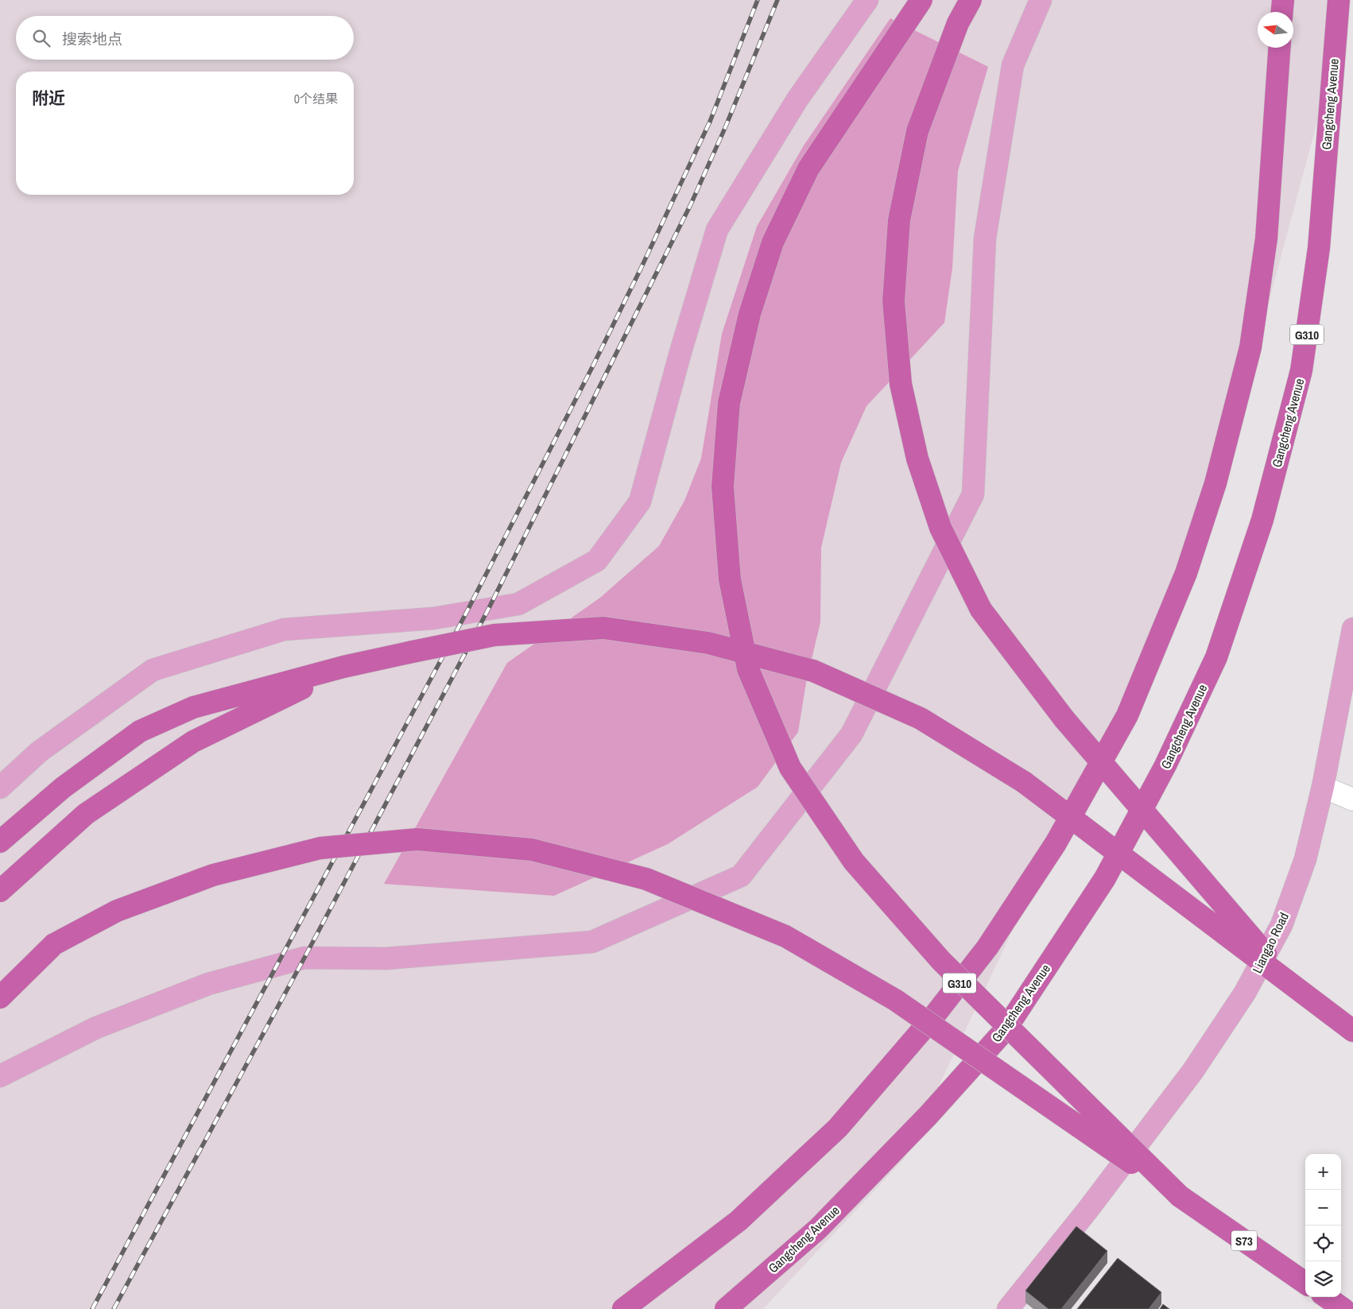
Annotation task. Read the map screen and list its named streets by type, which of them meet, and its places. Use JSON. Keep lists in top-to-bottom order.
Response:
{
  "streets": {
    "highway": ["Gangcheng Avenue", "G310", "S73"],
    "main road": ["Liangao Road"]
  },
  "north": "left",
  "page": {
    "search": "搜索地点",
    "heading": ["附近", "0个结果"],
    "map_buttons": ["+", "−"]
  }
}
